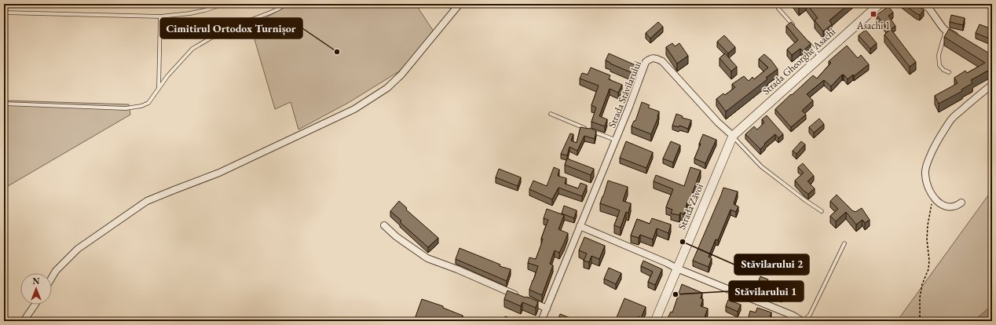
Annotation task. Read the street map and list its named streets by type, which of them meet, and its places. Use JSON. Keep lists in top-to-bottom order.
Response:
{
  "streets": {
    "street": ["Strada Gheorghe Asachi", "Strada Stăvilarului", "Strada Zăvoi"]
  },
  "crossings": [
    ["Strada Gheorghe Asachi", "Strada Stăvilarului"],
    ["Strada Gheorghe Asachi", "Strada Zăvoi"],
    ["Strada Stăvilarului", "Strada Zăvoi"]
  ],
  "places": {
    "transit": ["Asachi 1"],
    "other": ["Cimitirul Ortodox Turnișor", "Stăvilarului 2", "Stăvilarului 1"]
  },
  "north": "top"
}
